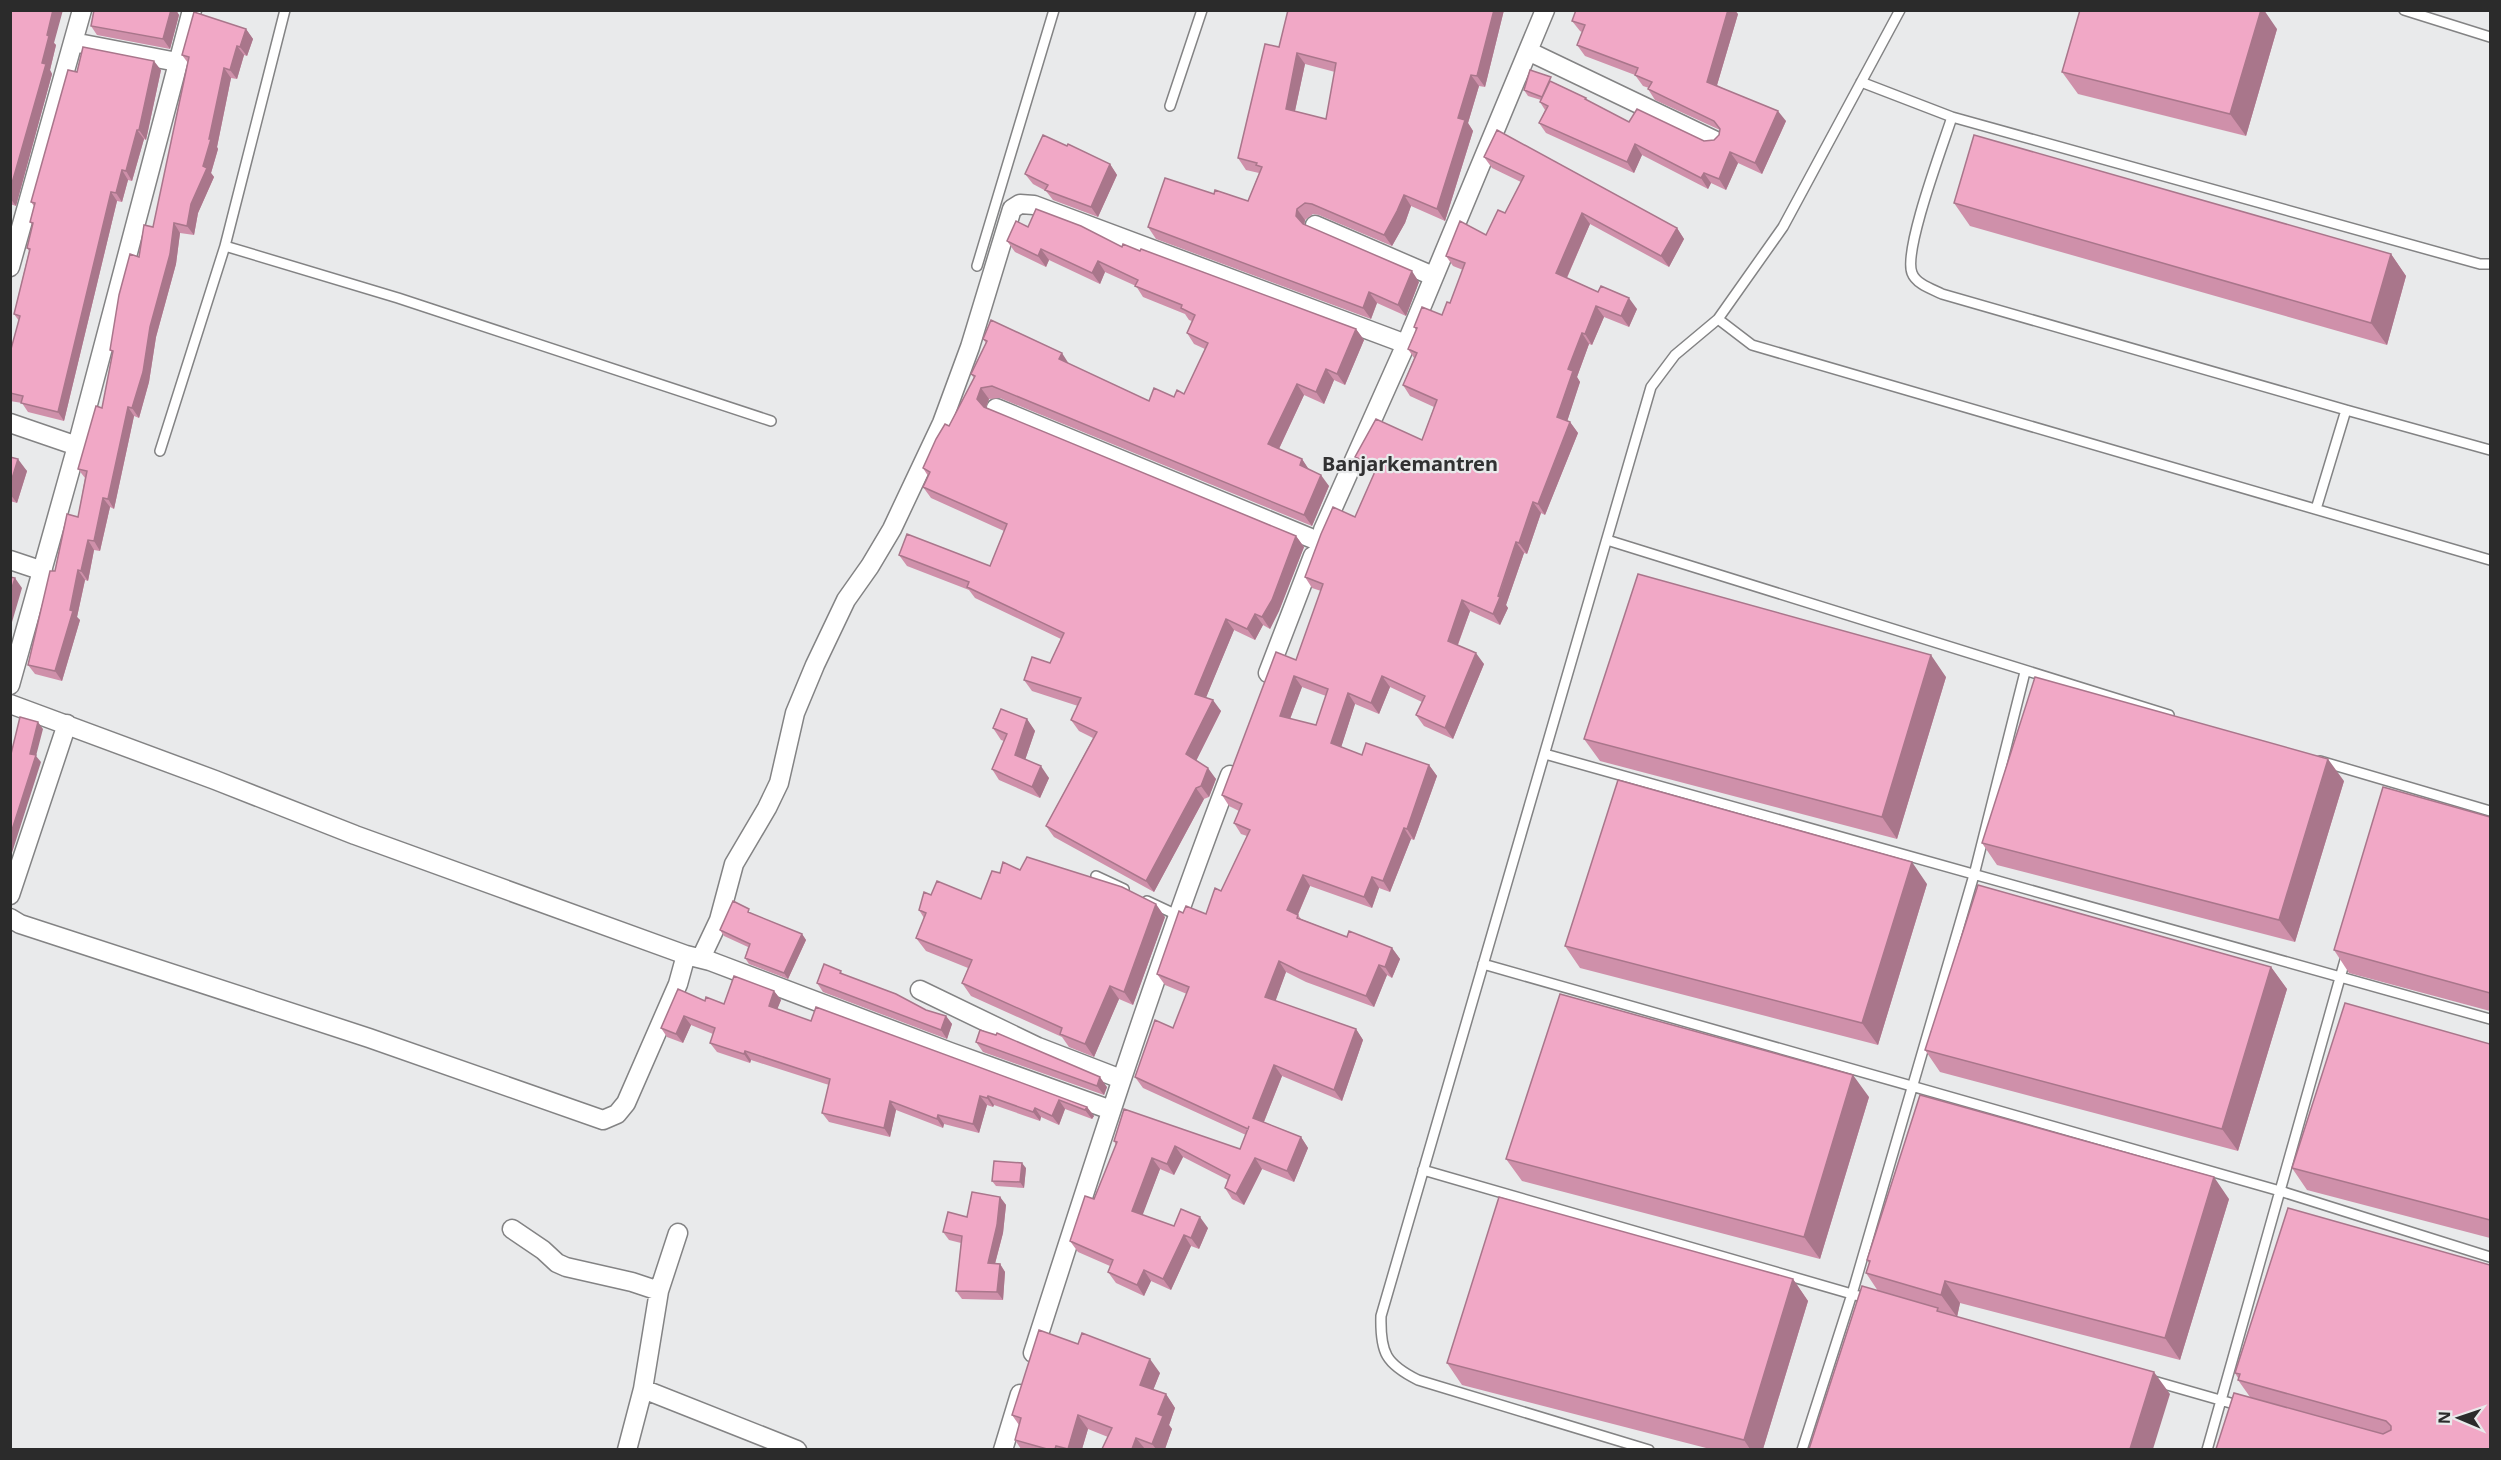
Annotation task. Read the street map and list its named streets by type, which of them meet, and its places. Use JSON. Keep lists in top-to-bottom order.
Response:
{
  "districts": ["Banjarkemantren"],
  "north": "left"
}
